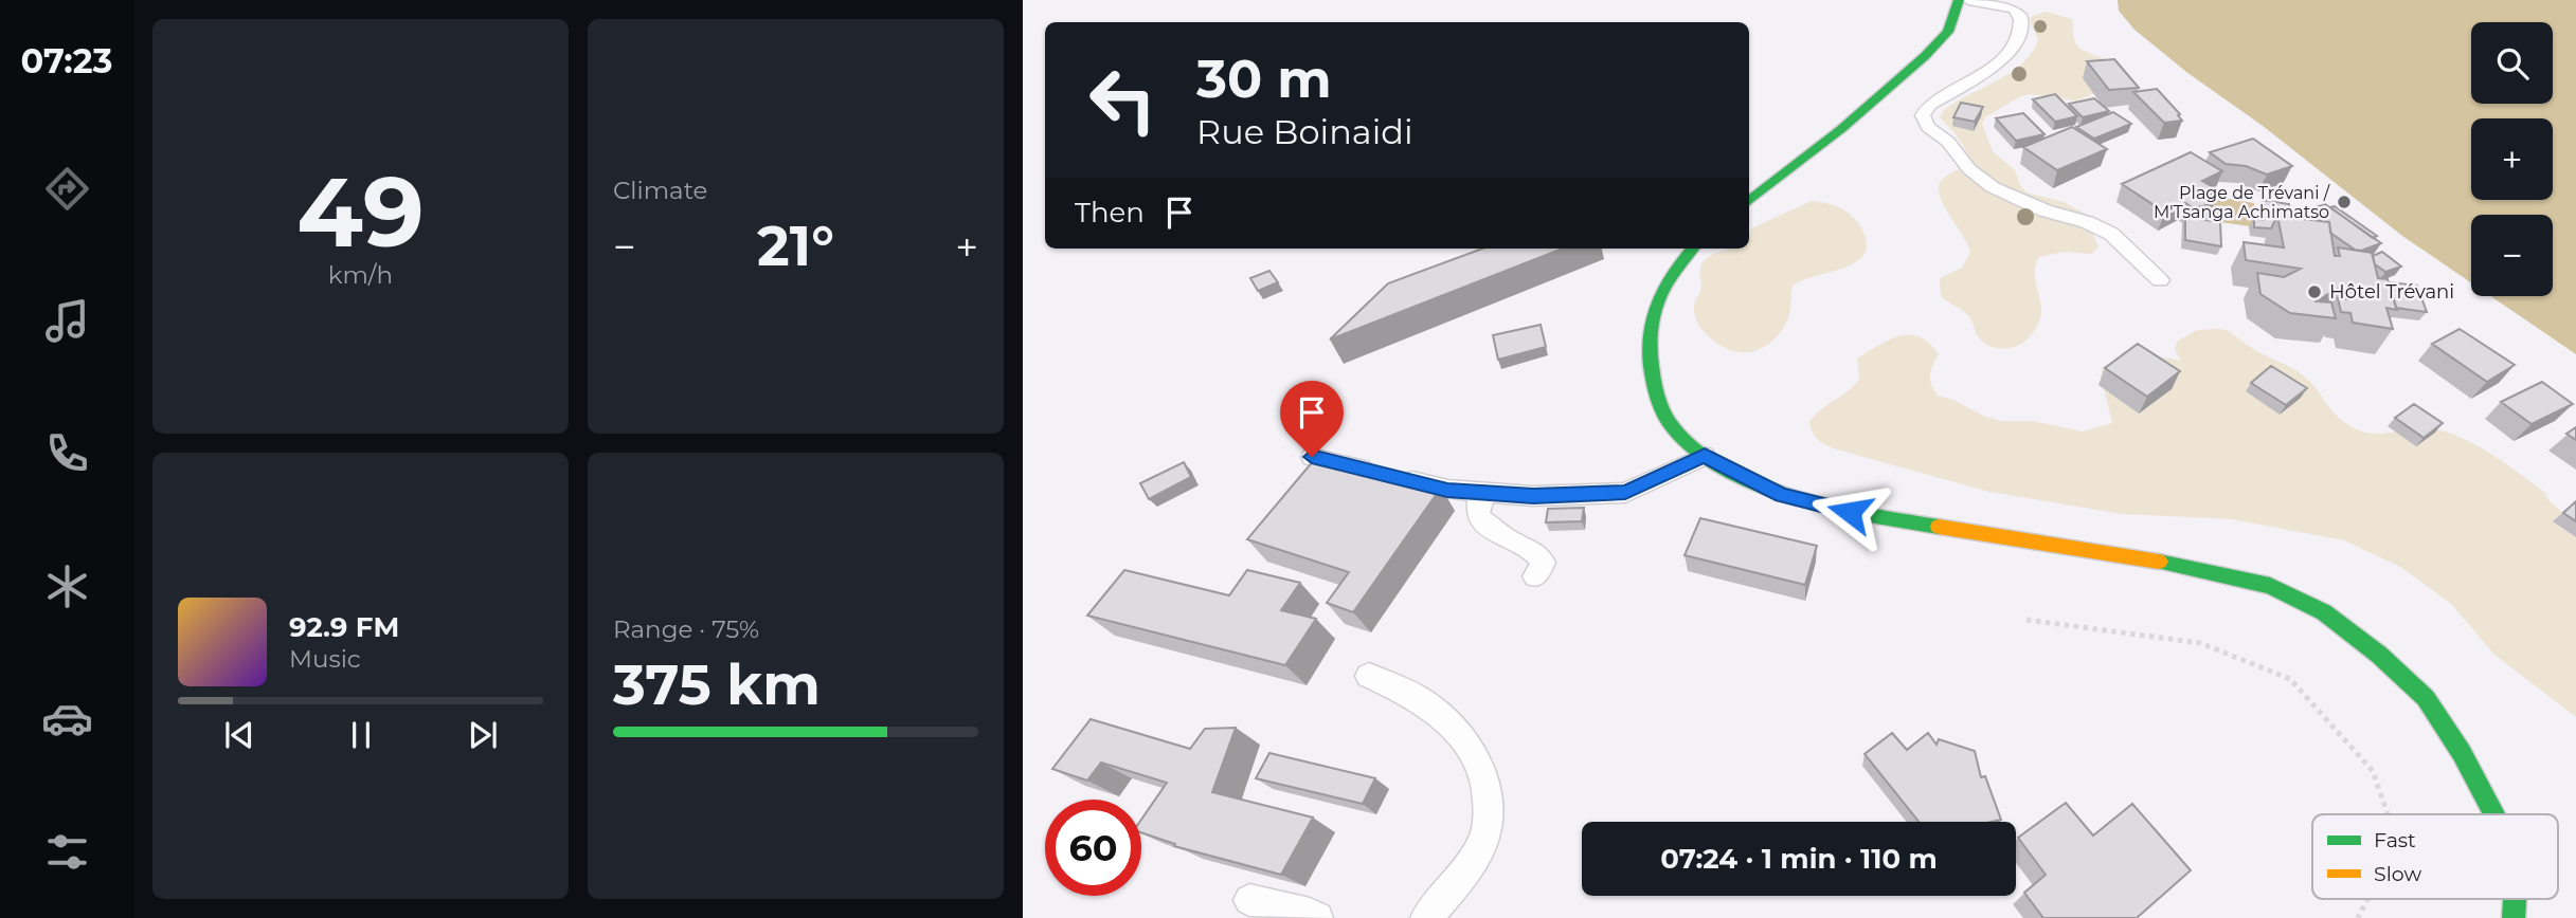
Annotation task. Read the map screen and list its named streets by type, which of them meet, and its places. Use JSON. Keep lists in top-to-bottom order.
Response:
{
  "places": ["Plage de Trévani / M'Tsanga Achimatso", "Hôtel Trévani"],
  "legend": ["Fast", "Slow"],
  "page": {
    "tabs": "07:23",
    "tile": [
      ["49", "km/h"],
      "Climate",
      ["Range · 75%", "375 km"]
    ],
    "map_buttons": ["+", "−"],
    "turn": ["30 m", "Rue Boinaidi"],
    "then": "Then",
    "heat": ["−", "21°", "+"],
    "song": ["92.9 FM", "Music"],
    "limit": "60",
    "trip": "07:24 · 1 min · 110 m"
  }
}
